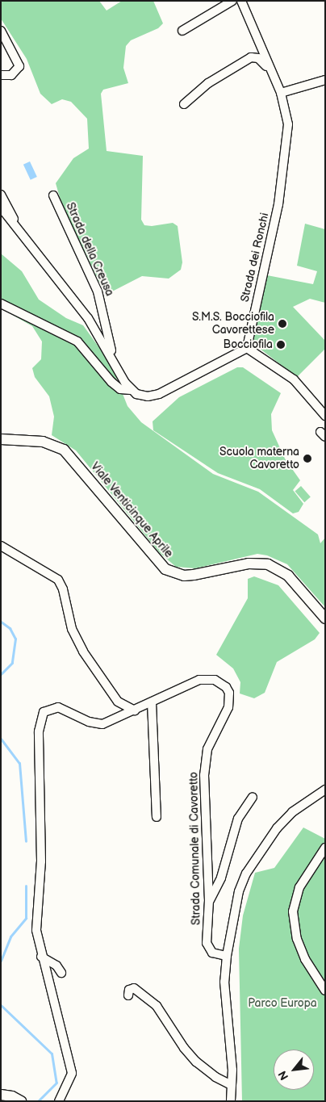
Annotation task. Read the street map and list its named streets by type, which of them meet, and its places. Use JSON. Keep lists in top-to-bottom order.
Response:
{
  "streets": {
    "street": [
      "Strada della Creusa",
      "Strada dei Ronchi",
      "Viale Venticinque Aprile",
      "Strada Comunale di Cavoretto"
    ]
  },
  "parks": ["Parco Europa"],
  "places": ["S.M.S. Bocciofila Cavorettese", "Bocciofila", "Scuola materna Cavoretto"],
  "north": "bottom left"
}
